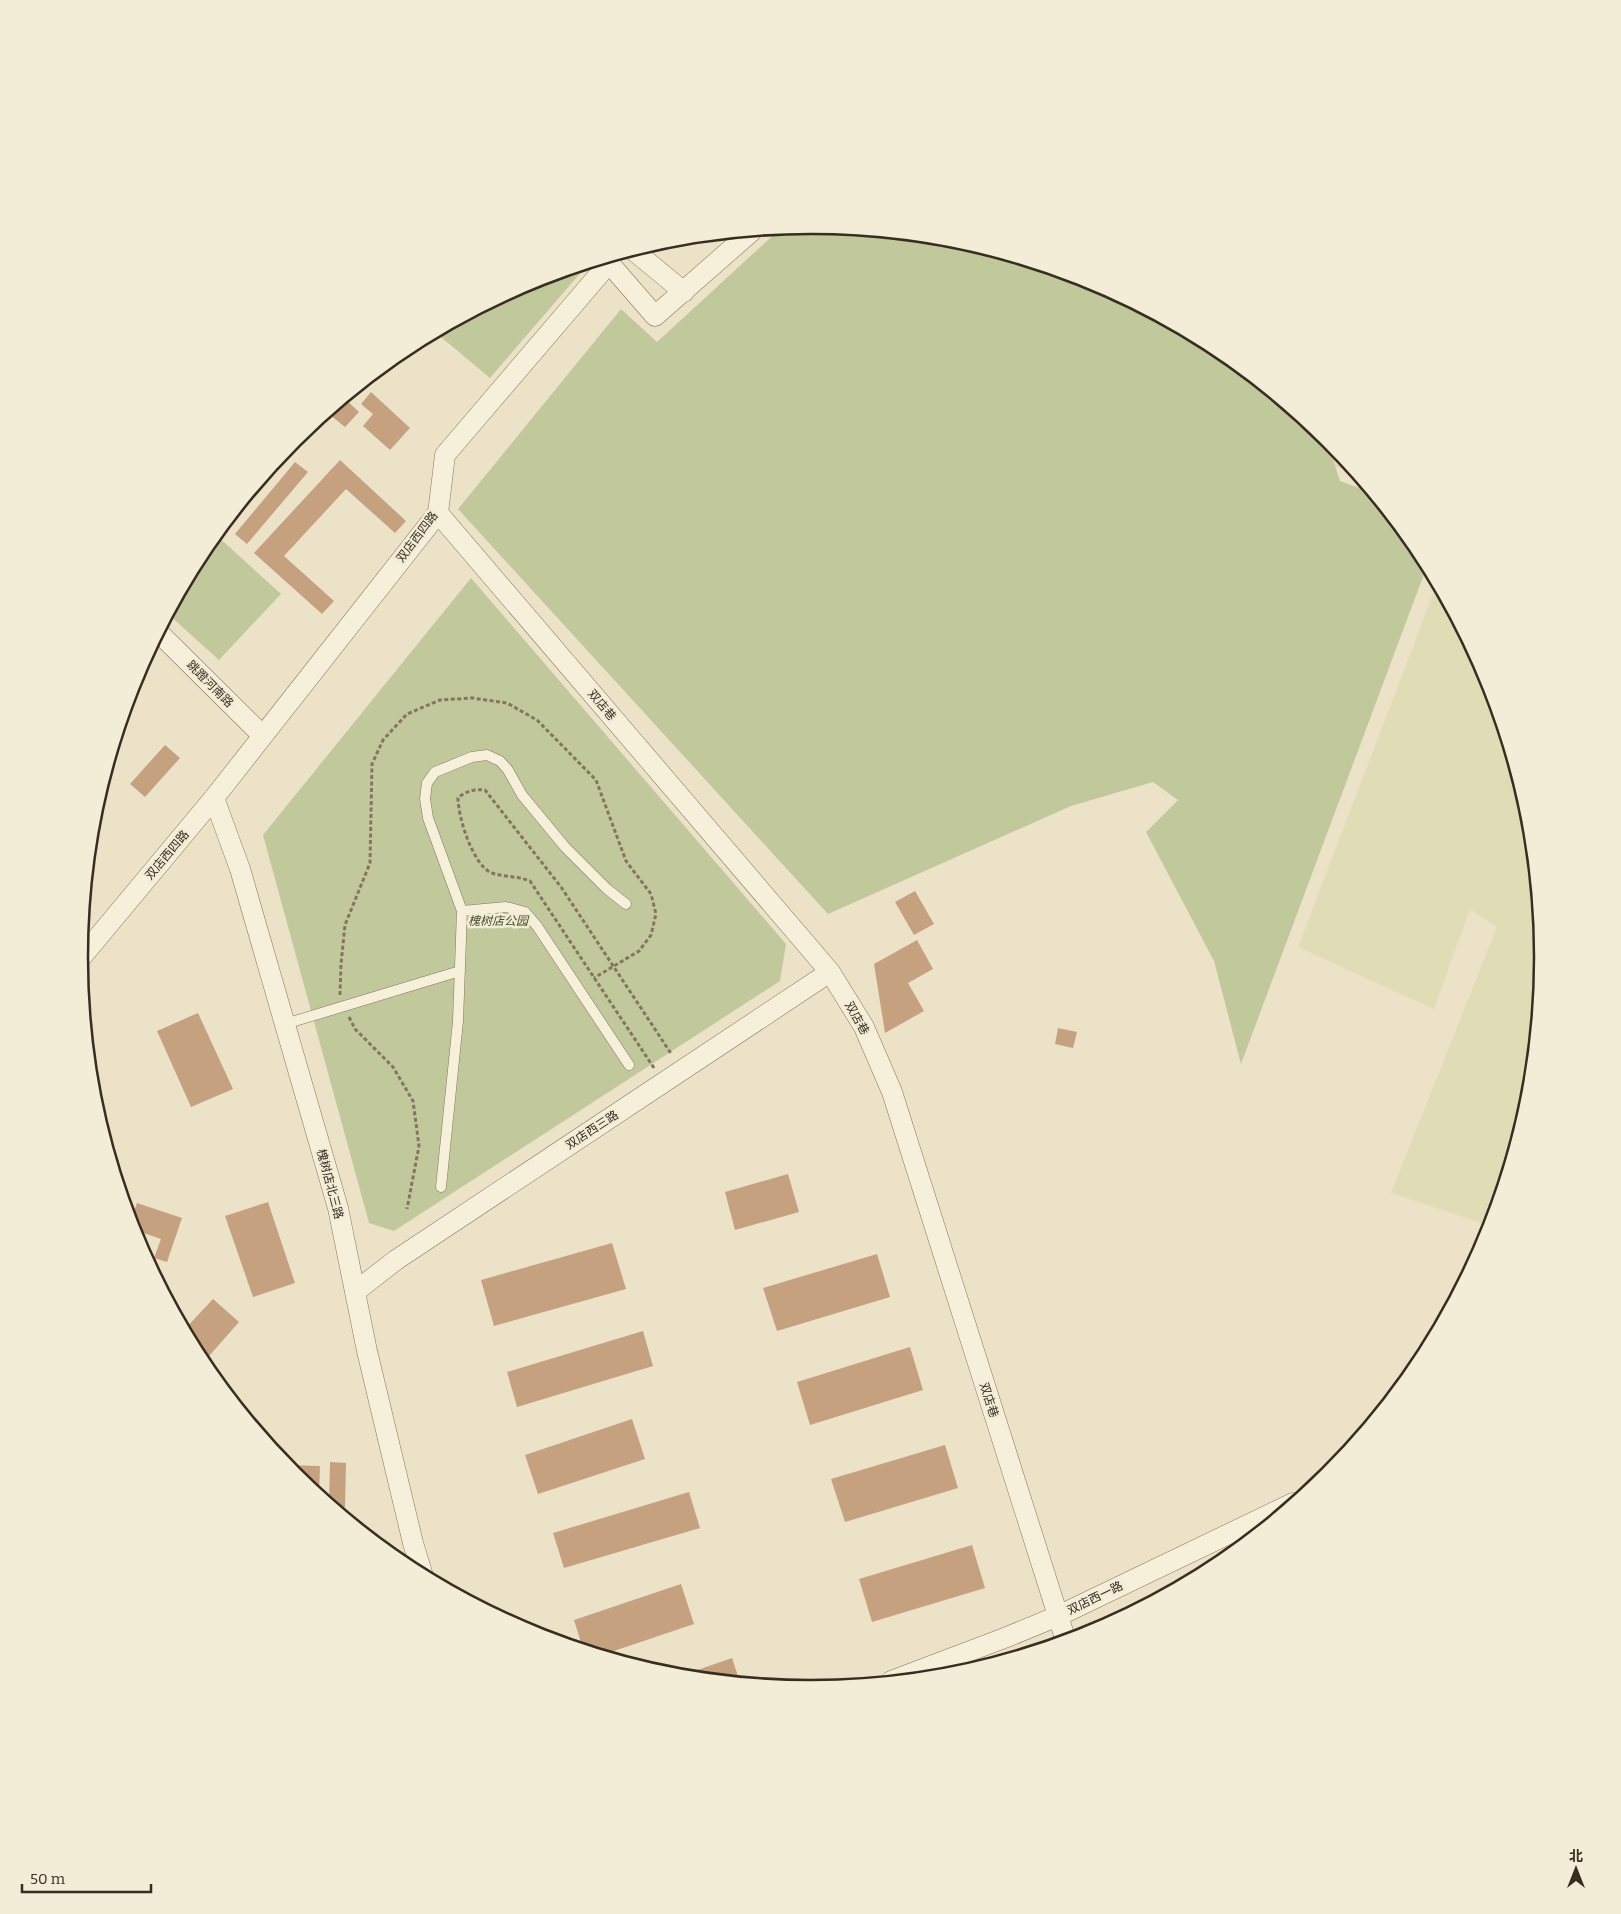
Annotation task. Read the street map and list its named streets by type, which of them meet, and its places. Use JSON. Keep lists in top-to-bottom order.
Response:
{
  "streets": {
    "street": [
      "双店西四路",
      "跳蹬河南路",
      "双店巷",
      "双店西三路",
      "槐树店北三路",
      "双店西一路"
    ]
  },
  "crossings": [
    ["双店西四路", "跳蹬河南路"],
    ["双店西四路", "双店巷"],
    ["双店西四路", "槐树店北三路"],
    ["双店巷", "双店西三路"],
    ["双店巷", "双店西一路"],
    ["双店西三路", "槐树店北三路"]
  ],
  "parks": ["槐树店公园"],
  "scale_bar": "50 m",
  "north": "top"
}
